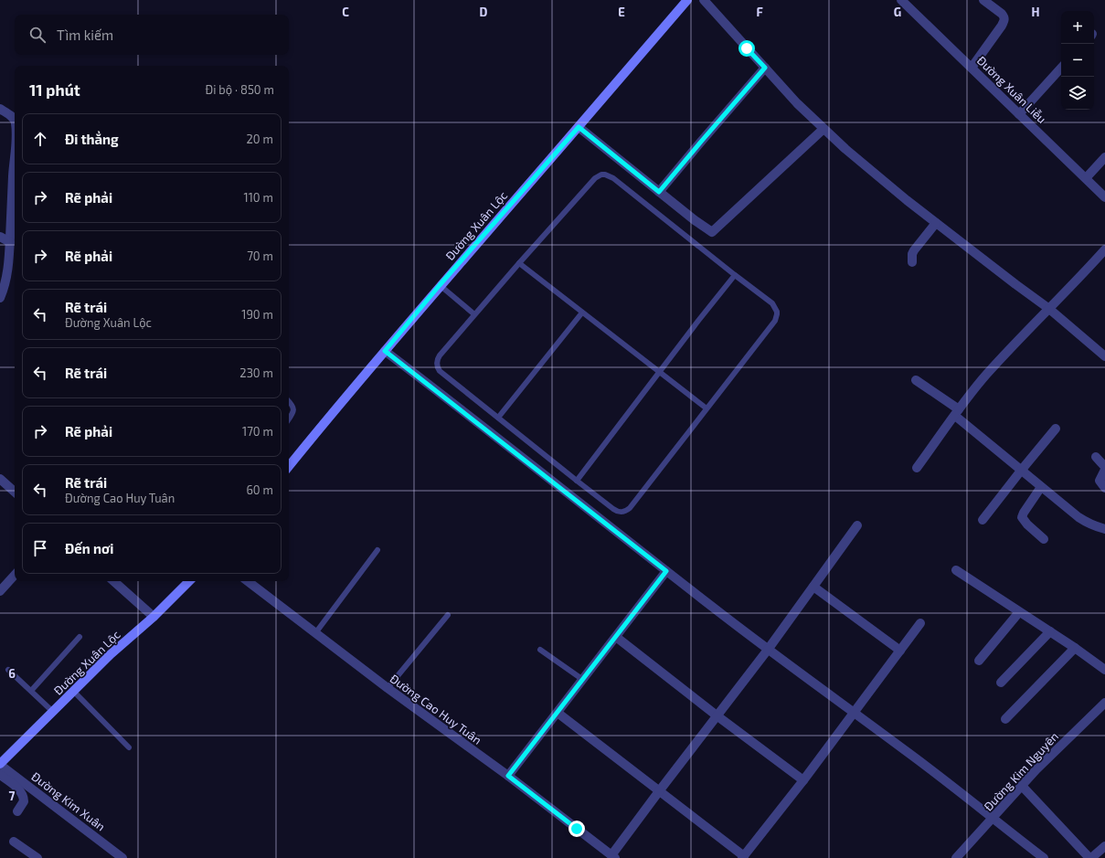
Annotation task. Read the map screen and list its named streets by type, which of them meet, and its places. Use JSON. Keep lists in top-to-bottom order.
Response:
{
  "streets": {
    "street": [
      "Đường Xuân Liễu",
      "Đường Xuân Lộc",
      "Đường Cao Huy Tuân",
      "Đường Kim Nguyên",
      "Đường Kim Xuân"
    ]
  },
  "crossings": [
    ["Đường Xuân Lộc", "Đường Kim Xuân"]
  ],
  "page": {
    "map_buttons": ["+", "−"],
    "search": "Tìm kiếm",
    "heading": ["11 phút", "Đi bộ · 850 m"],
    "list": [
      ["Đi thẳng", "20 m"],
      ["Rẽ phải", "110 m"],
      ["Rẽ phải", "70 m"],
      ["Rẽ trái", "Đường Xuân Lộc", "190 m"],
      ["Rẽ trái", "230 m"],
      ["Rẽ phải", "170 m"],
      ["Rẽ trái", "Đường Cao Huy Tuân", "60 m"],
      "Đến nơi"
    ]
  },
  "grid": {
    "columns": [
      "C",
      "D",
      "E",
      "F",
      "G",
      "H"
    ],
    "rows": ["6", "7"]
  }
}
